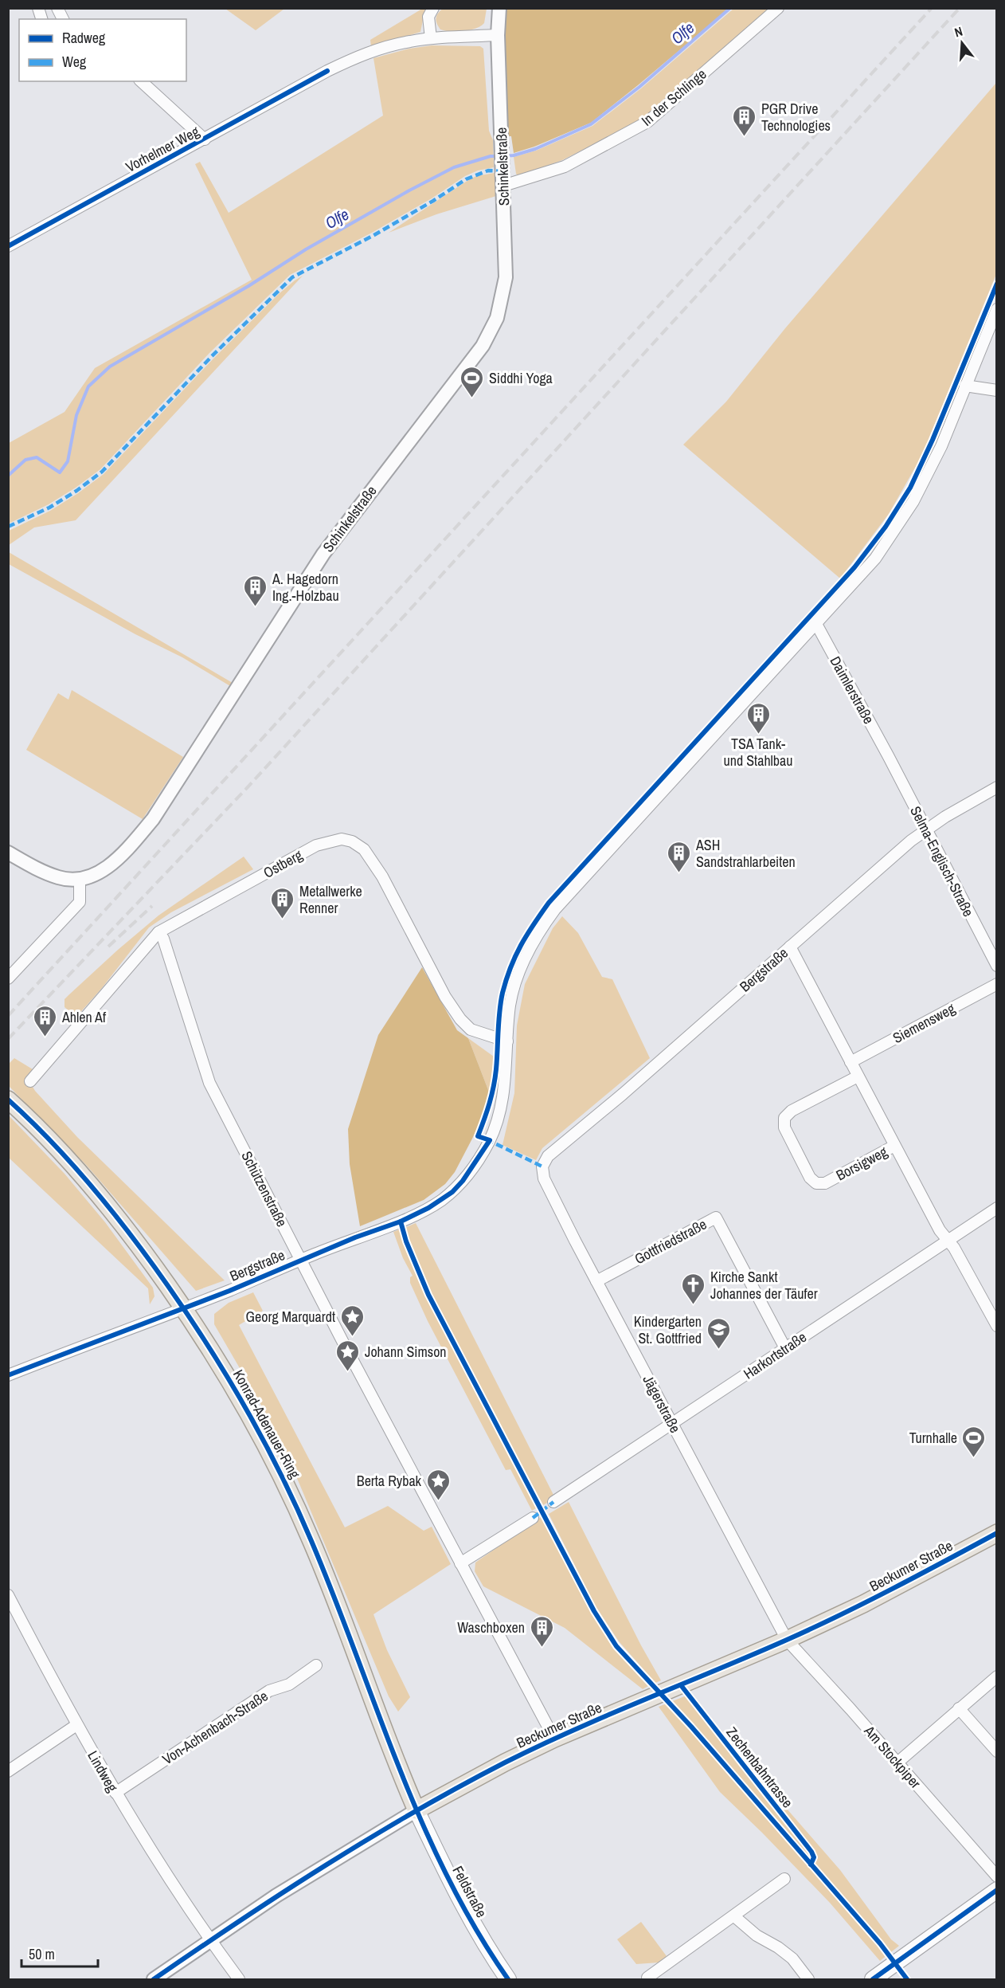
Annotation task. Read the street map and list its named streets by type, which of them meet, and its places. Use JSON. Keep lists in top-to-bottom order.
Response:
{
  "streets": {
    "main road": ["Konrad-Adenauer-Ring", "Beckumer Straße", "Feldstraße"],
    "street": [
      "In der Schlinge",
      "Vorhelmer Weg",
      "Schinkelstraße",
      "Daimlerstraße",
      "Selma-Englisch-Straße",
      "Ostberg",
      "Bergstraße",
      "Siemensweg",
      "Borsigweg",
      "Schützenstraße",
      "Gottfriedstraße",
      "Harkortstraße",
      "Jägerstraße",
      "Von-Achenbach-Straße",
      "Am Stockpiper",
      "Lindweg"
    ],
    "cycle path": ["Zechenbahntrasse"]
  },
  "crossings": [
    ["In der Schlinge", "Schinkelstraße"],
    ["Vorhelmer Weg", "Schinkelstraße"],
    ["Daimlerstraße", "Selma-Englisch-Straße"],
    ["Selma-Englisch-Straße", "Bergstraße"],
    ["Ostberg", "Bergstraße"],
    ["Ostberg", "Schützenstraße"],
    ["Bergstraße", "Borsigweg"],
    ["Bergstraße", "Schützenstraße"],
    ["Bergstraße", "Jägerstraße"],
    ["Bergstraße", "Konrad-Adenauer-Ring"],
    ["Siemensweg", "Borsigweg"],
    ["Borsigweg", "Harkortstraße"],
    ["Schützenstraße", "Beckumer Straße"],
    ["Gottfriedstraße", "Harkortstraße"],
    ["Gottfriedstraße", "Jägerstraße"],
    ["Harkortstraße", "Jägerstraße"],
    ["Jägerstraße", "Beckumer Straße"],
    ["Jägerstraße", "Am Stockpiper"],
    ["Konrad-Adenauer-Ring", "Beckumer Straße"],
    ["Konrad-Adenauer-Ring", "Feldstraße"],
    ["Beckumer Straße", "Am Stockpiper"],
    ["Beckumer Straße", "Lindweg"],
    ["Beckumer Straße", "Feldstraße"],
    ["Von-Achenbach-Straße", "Lindweg"]
  ],
  "water": ["Olfe"],
  "places": {
    "building": [
      "PGR Drive Technologies",
      "A. Hagedorn Ing.-Holzbau",
      "TSA Tank- und Stahlbau",
      "ASH Sandstrahlarbeiten",
      "Metallwerke Renner",
      "Ahlen Af",
      "Waschboxen"
    ],
    "sports": ["Siddhi Yoga", "Turnhalle"],
    "church": ["Kirche Sankt Johannes der Täufer"],
    "place": ["Georg Marquardt", "Johann Simson", "Berta Rybak"],
    "school or university": ["Kindergarten St. Gottfried"]
  },
  "legend": ["Radweg", "Weg"],
  "scale_bar": "50 m",
  "north": "top"
}
